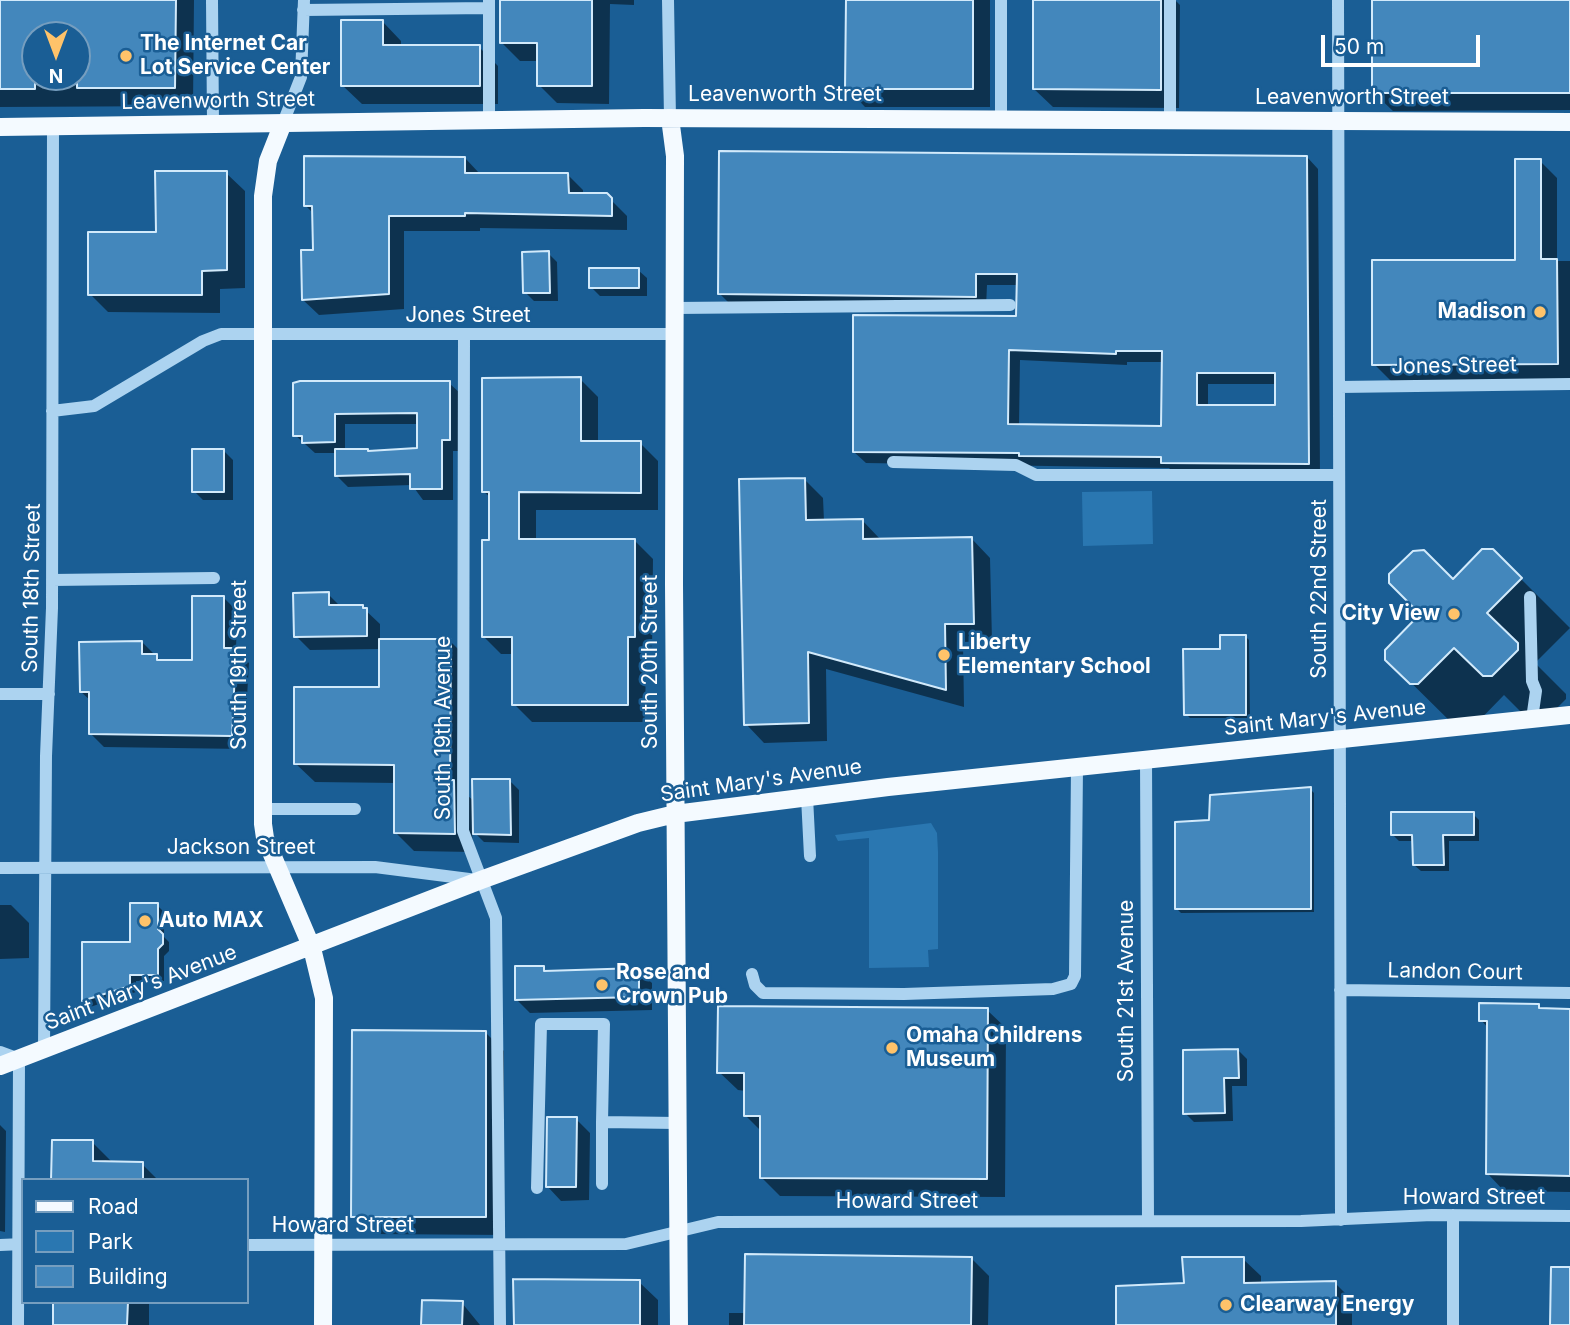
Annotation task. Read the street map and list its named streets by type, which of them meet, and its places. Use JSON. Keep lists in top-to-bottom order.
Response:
{
  "streets": {
    "main road": [
      "Leavenworth Street",
      "South 20th Street",
      "South 19th Street",
      "Saint Mary's Avenue"
    ],
    "street": [
      "Jones Street",
      "South 18th Street",
      "South 22nd Street",
      "South 19th Avenue",
      "Jackson Street",
      "Landon Court",
      "South 21st Avenue",
      "Howard Street"
    ]
  },
  "crossings": [
    ["Leavenworth Street", "South 18th Street"],
    ["Leavenworth Street", "South 22nd Street"],
    ["Leavenworth Street", "South 20th Street"],
    ["Leavenworth Street", "South 19th Street"],
    ["Jones Street", "South 18th Street"],
    ["Jones Street", "South 22nd Street"],
    ["Jones Street", "South 20th Street"],
    ["Jones Street", "South 19th Street"],
    ["Jones Street", "South 19th Avenue"],
    ["South 18th Street", "Saint Mary's Avenue"],
    ["South 18th Street", "Jackson Street"],
    ["South 22nd Street", "Saint Mary's Avenue"],
    ["South 22nd Street", "Landon Court"],
    ["South 22nd Street", "Howard Street"],
    ["South 20th Street", "Saint Mary's Avenue"],
    ["South 20th Street", "Howard Street"],
    ["South 19th Street", "Saint Mary's Avenue"],
    ["South 19th Street", "Jackson Street"],
    ["South 19th Street", "Howard Street"],
    ["Saint Mary's Avenue", "South 19th Avenue"],
    ["Saint Mary's Avenue", "Jackson Street"],
    ["Saint Mary's Avenue", "South 21st Avenue"],
    ["South 19th Avenue", "Jackson Street"],
    ["South 19th Avenue", "Howard Street"],
    ["South 21st Avenue", "Howard Street"]
  ],
  "places": [
    "The Internet Car Lot Service Center",
    "Madison",
    "City View",
    "Liberty Elementary School",
    "Auto MAX",
    "Rose and Crown Pub",
    "Omaha Childrens Museum",
    "Clearway Energy"
  ],
  "legend": ["Road", "Park", "Building"],
  "scale_bar": "50 m",
  "north": "bottom"
}
